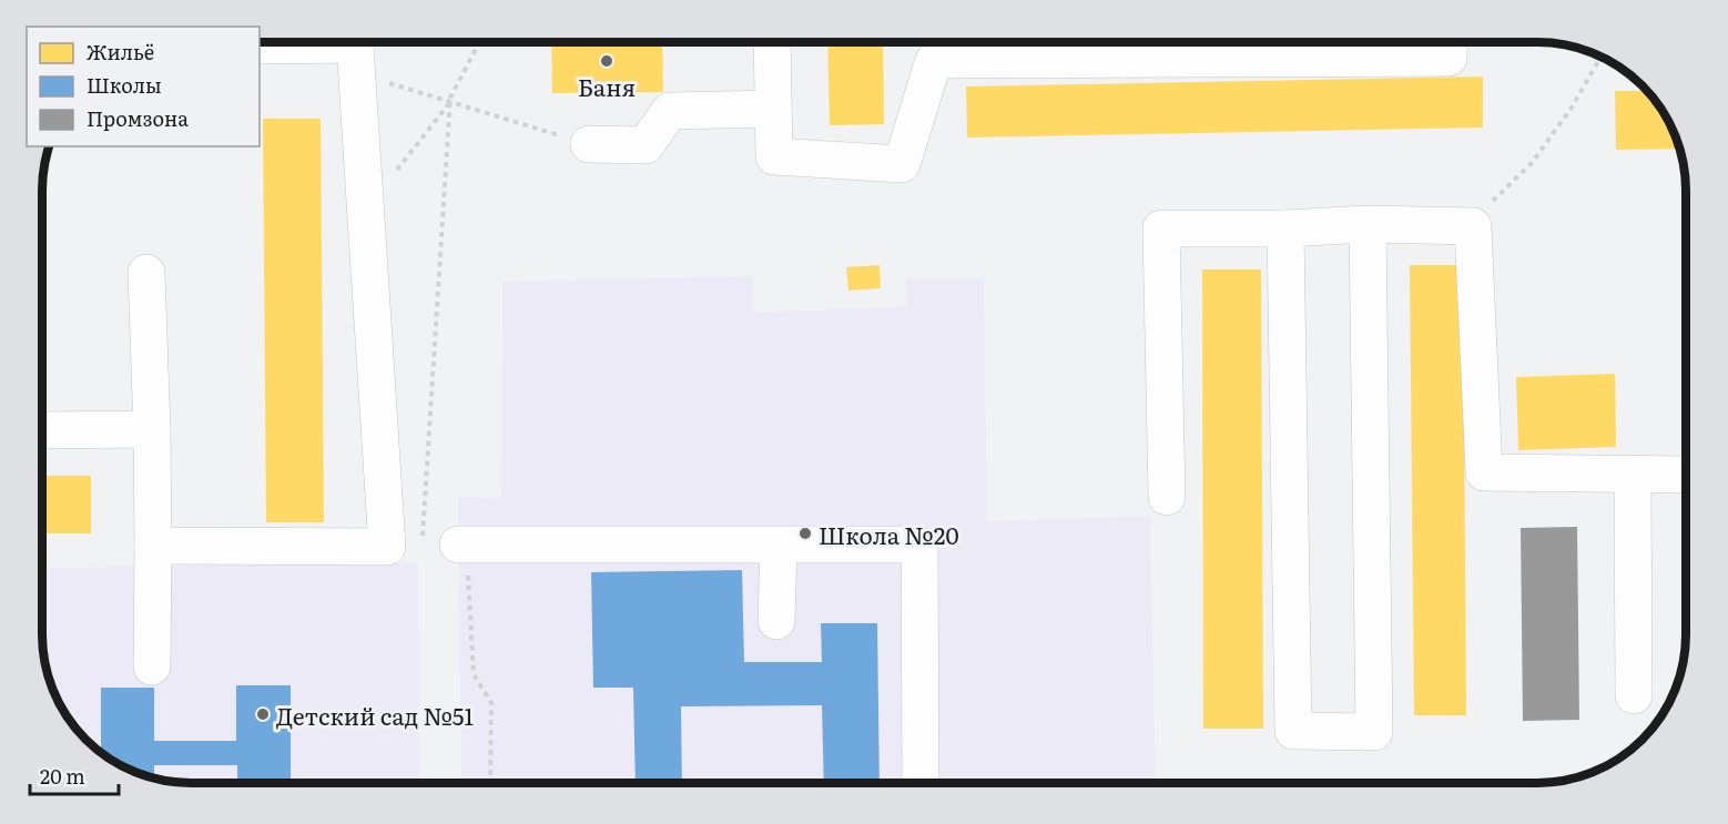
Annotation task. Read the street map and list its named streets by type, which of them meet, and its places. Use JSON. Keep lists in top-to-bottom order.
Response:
{
  "places": ["Баня", "Школа №20", "Детский сад №51"],
  "legend": ["Жильё", "Школы", "Промзона"],
  "scale_bar": "20 m"
}
